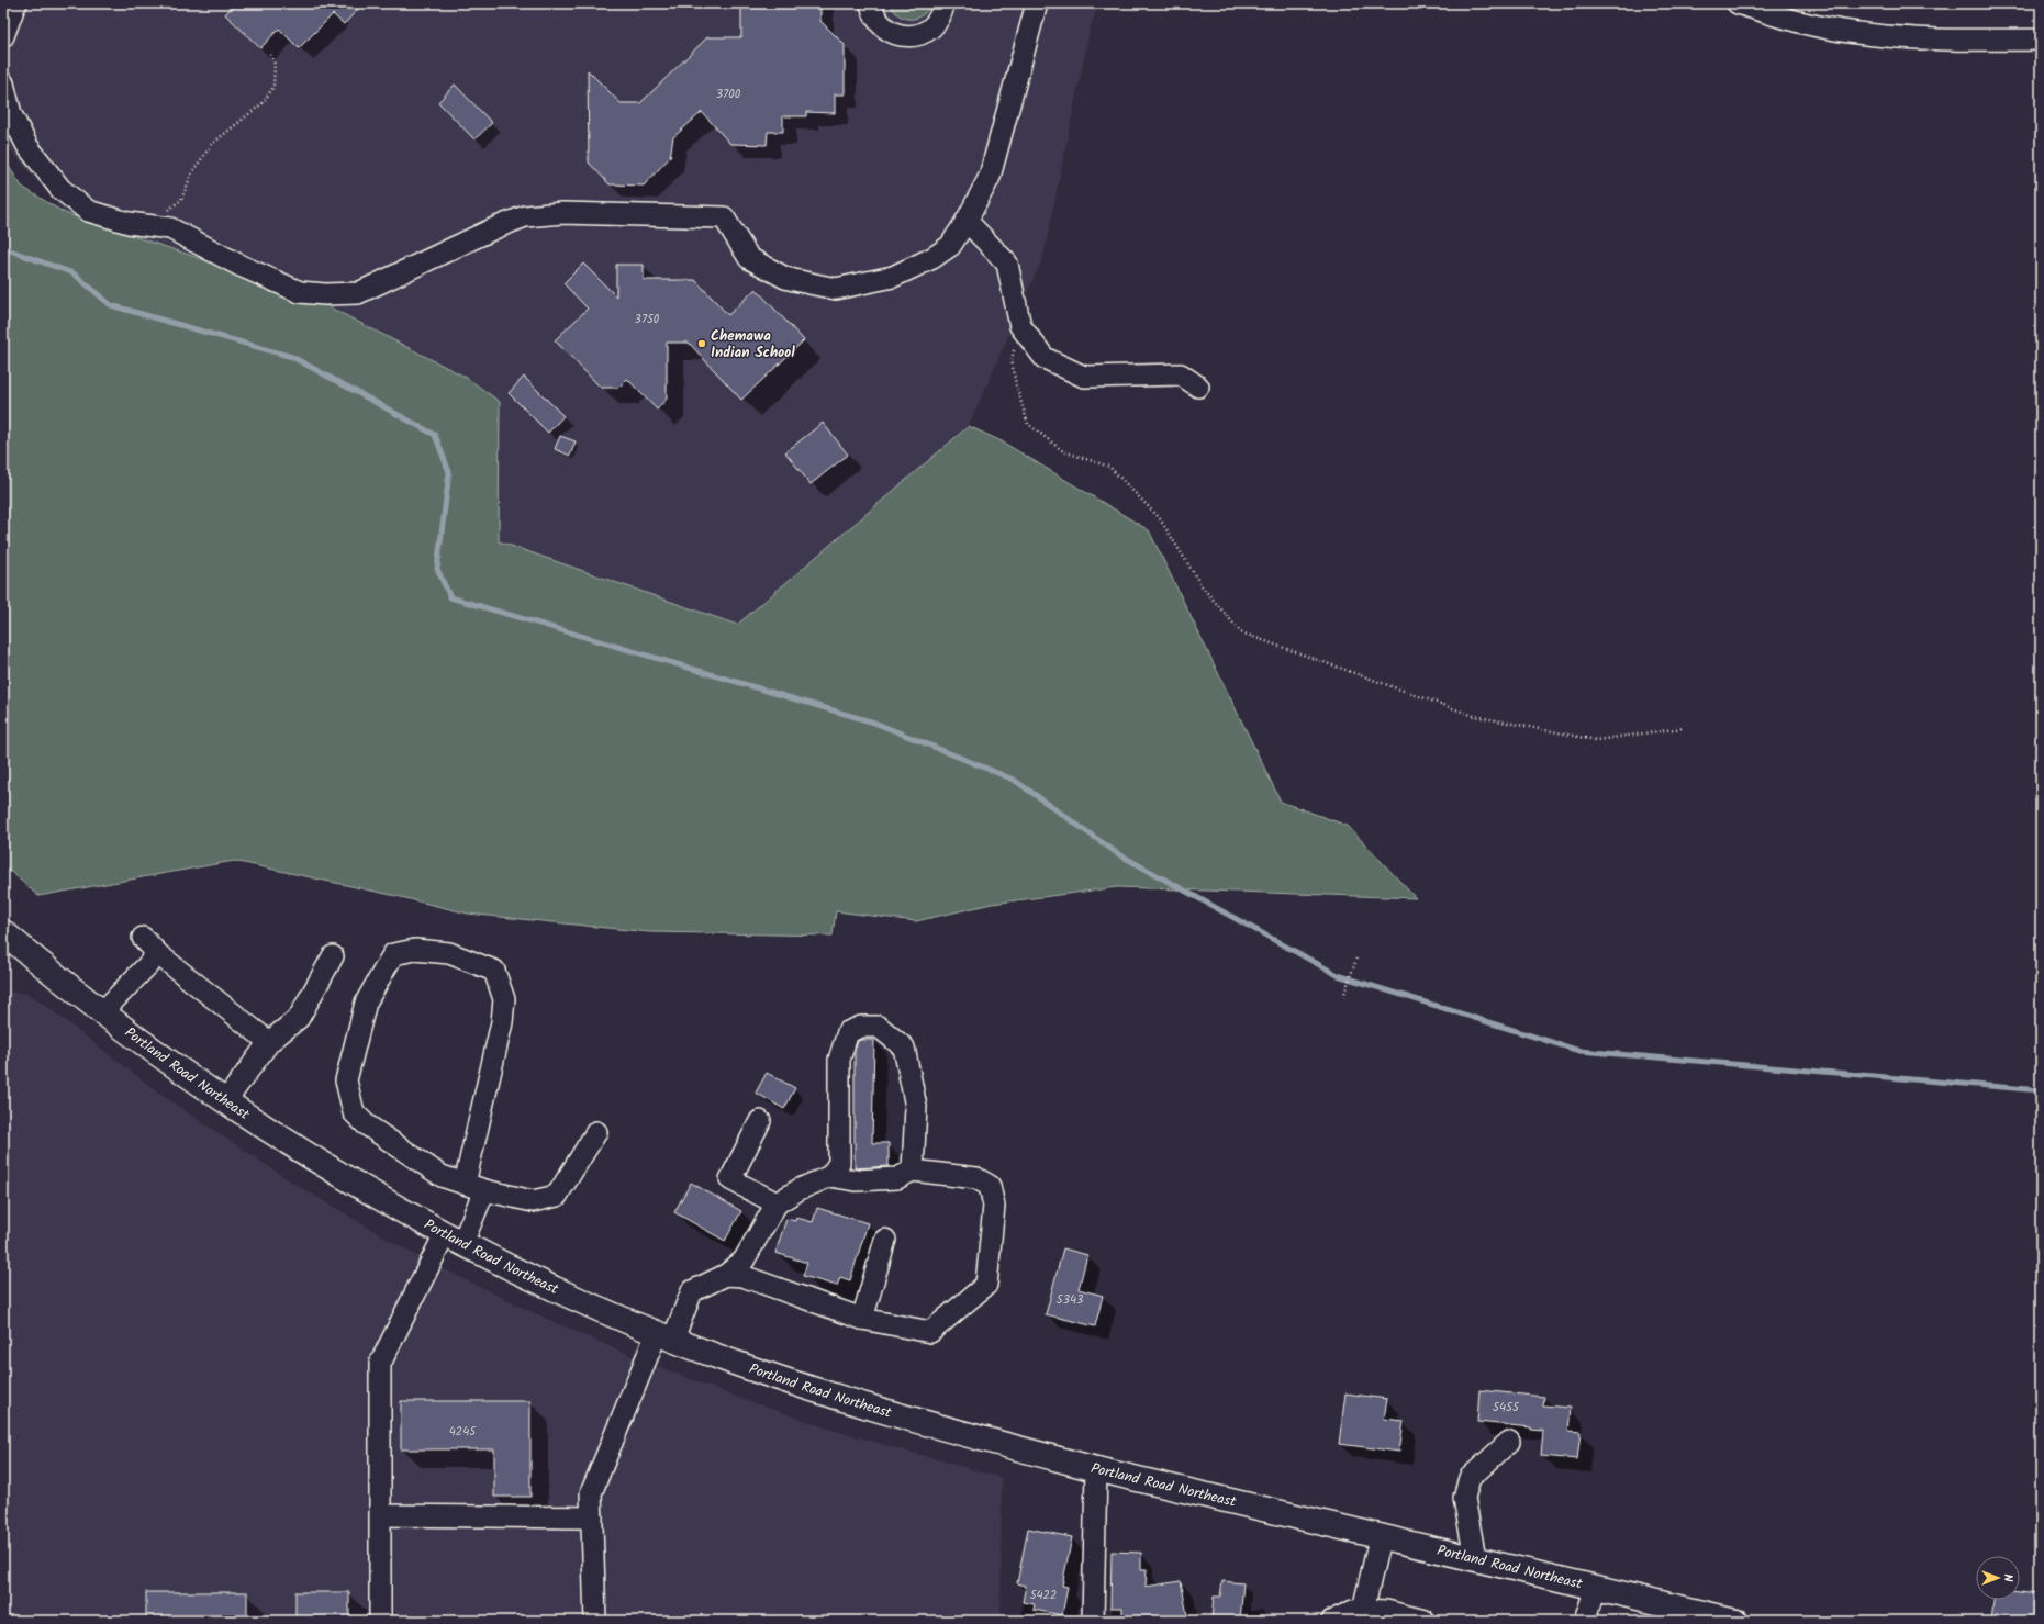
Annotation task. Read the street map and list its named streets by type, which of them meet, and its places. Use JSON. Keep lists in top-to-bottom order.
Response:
{
  "streets": {
    "main road": ["Portland Road Northeast"]
  },
  "places": ["Chemawa Indian School"],
  "house_numbers": [
    "3700",
    "3750",
    "5343",
    "5455",
    "4245",
    "5422"
  ],
  "north": "right"
}
